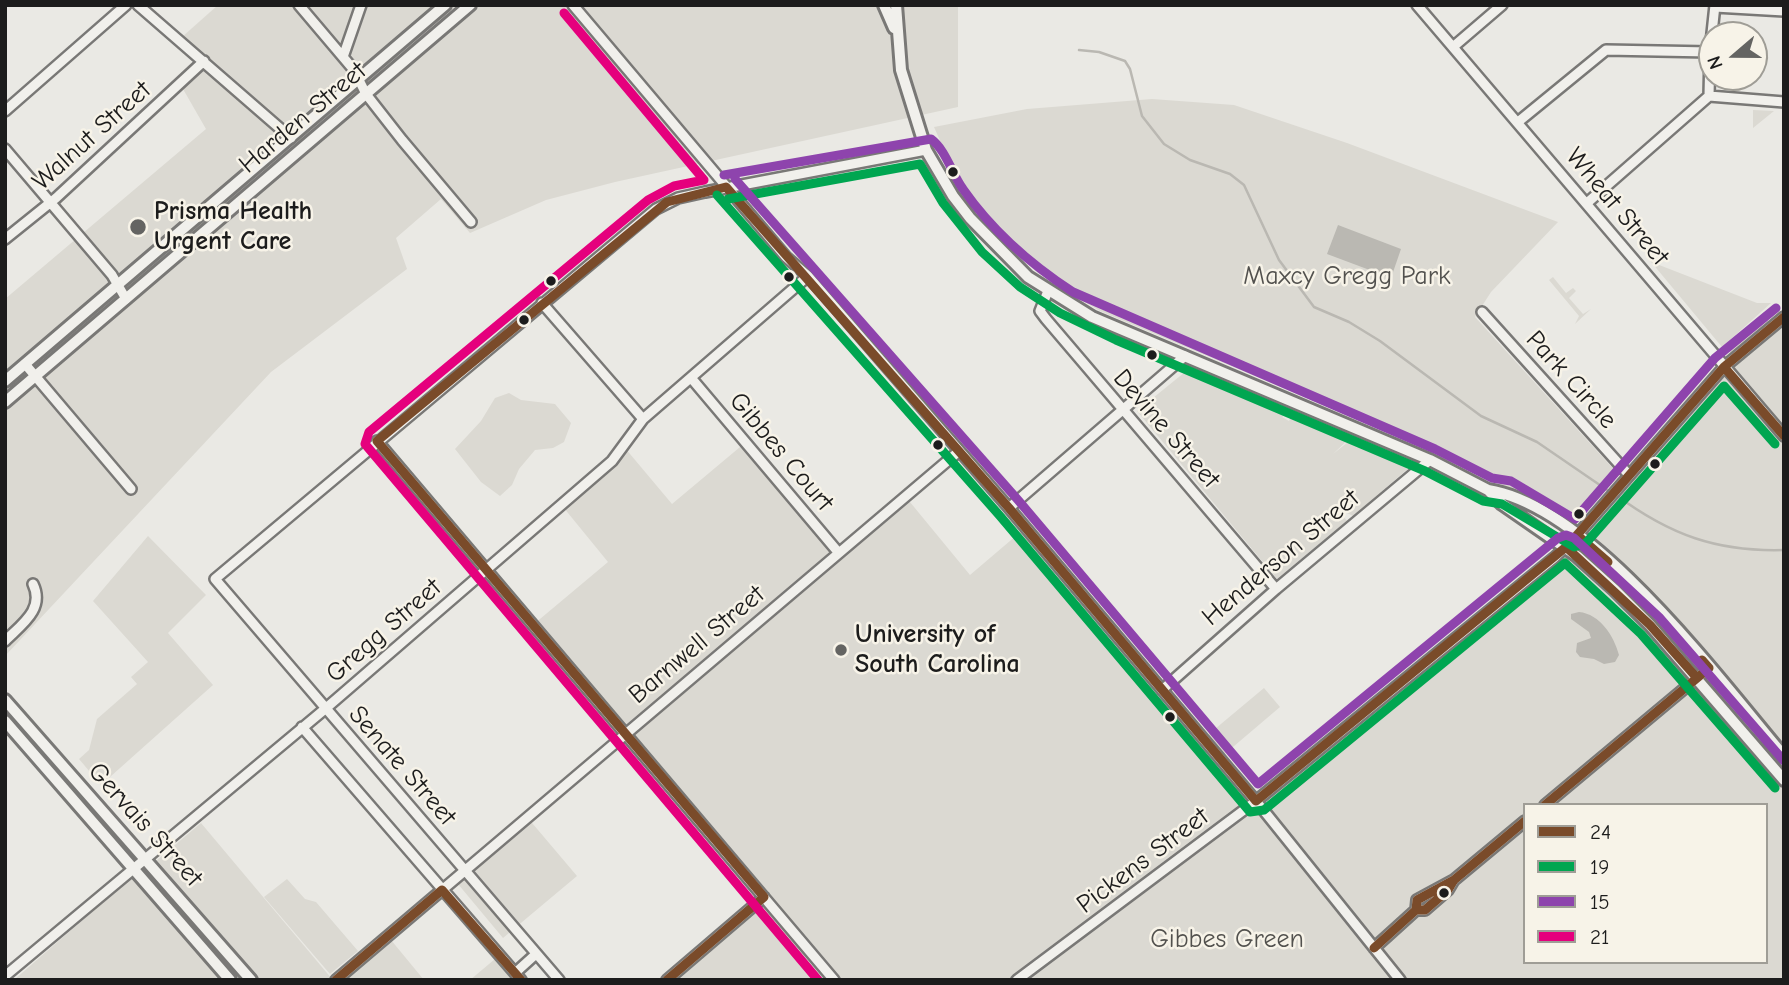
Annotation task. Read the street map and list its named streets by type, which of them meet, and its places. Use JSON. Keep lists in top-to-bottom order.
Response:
{
  "streets": {
    "main road": ["Harden Street", "Gervais Street"],
    "street": [
      "Walnut Street",
      "Wheat Street",
      "Park Circle",
      "Devine Street",
      "Gibbes Court",
      "Henderson Street",
      "Gregg Street",
      "Barnwell Street",
      "Senate Street",
      "Pickens Street"
    ]
  },
  "crossings": [
    ["Wheat Street", "Pickens Street"],
    ["Park Circle", "Pickens Street"],
    ["Devine Street", "Henderson Street"],
    ["Gibbes Court", "Gregg Street"],
    ["Gibbes Court", "Barnwell Street"],
    ["Gregg Street", "Senate Street"],
    ["Gregg Street", "Gervais Street"],
    ["Barnwell Street", "Senate Street"]
  ],
  "parks": ["Maxcy Gregg Park", "Gibbes Green"],
  "places": ["Prisma Health Urgent Care", "University of South Carolina"],
  "lines": [
    "transit line 21",
    "transit line 15",
    "transit line 19",
    "transit line 24"
  ],
  "legend": [
    "24",
    "19",
    "15",
    "21"
  ],
  "north": "left"
}
